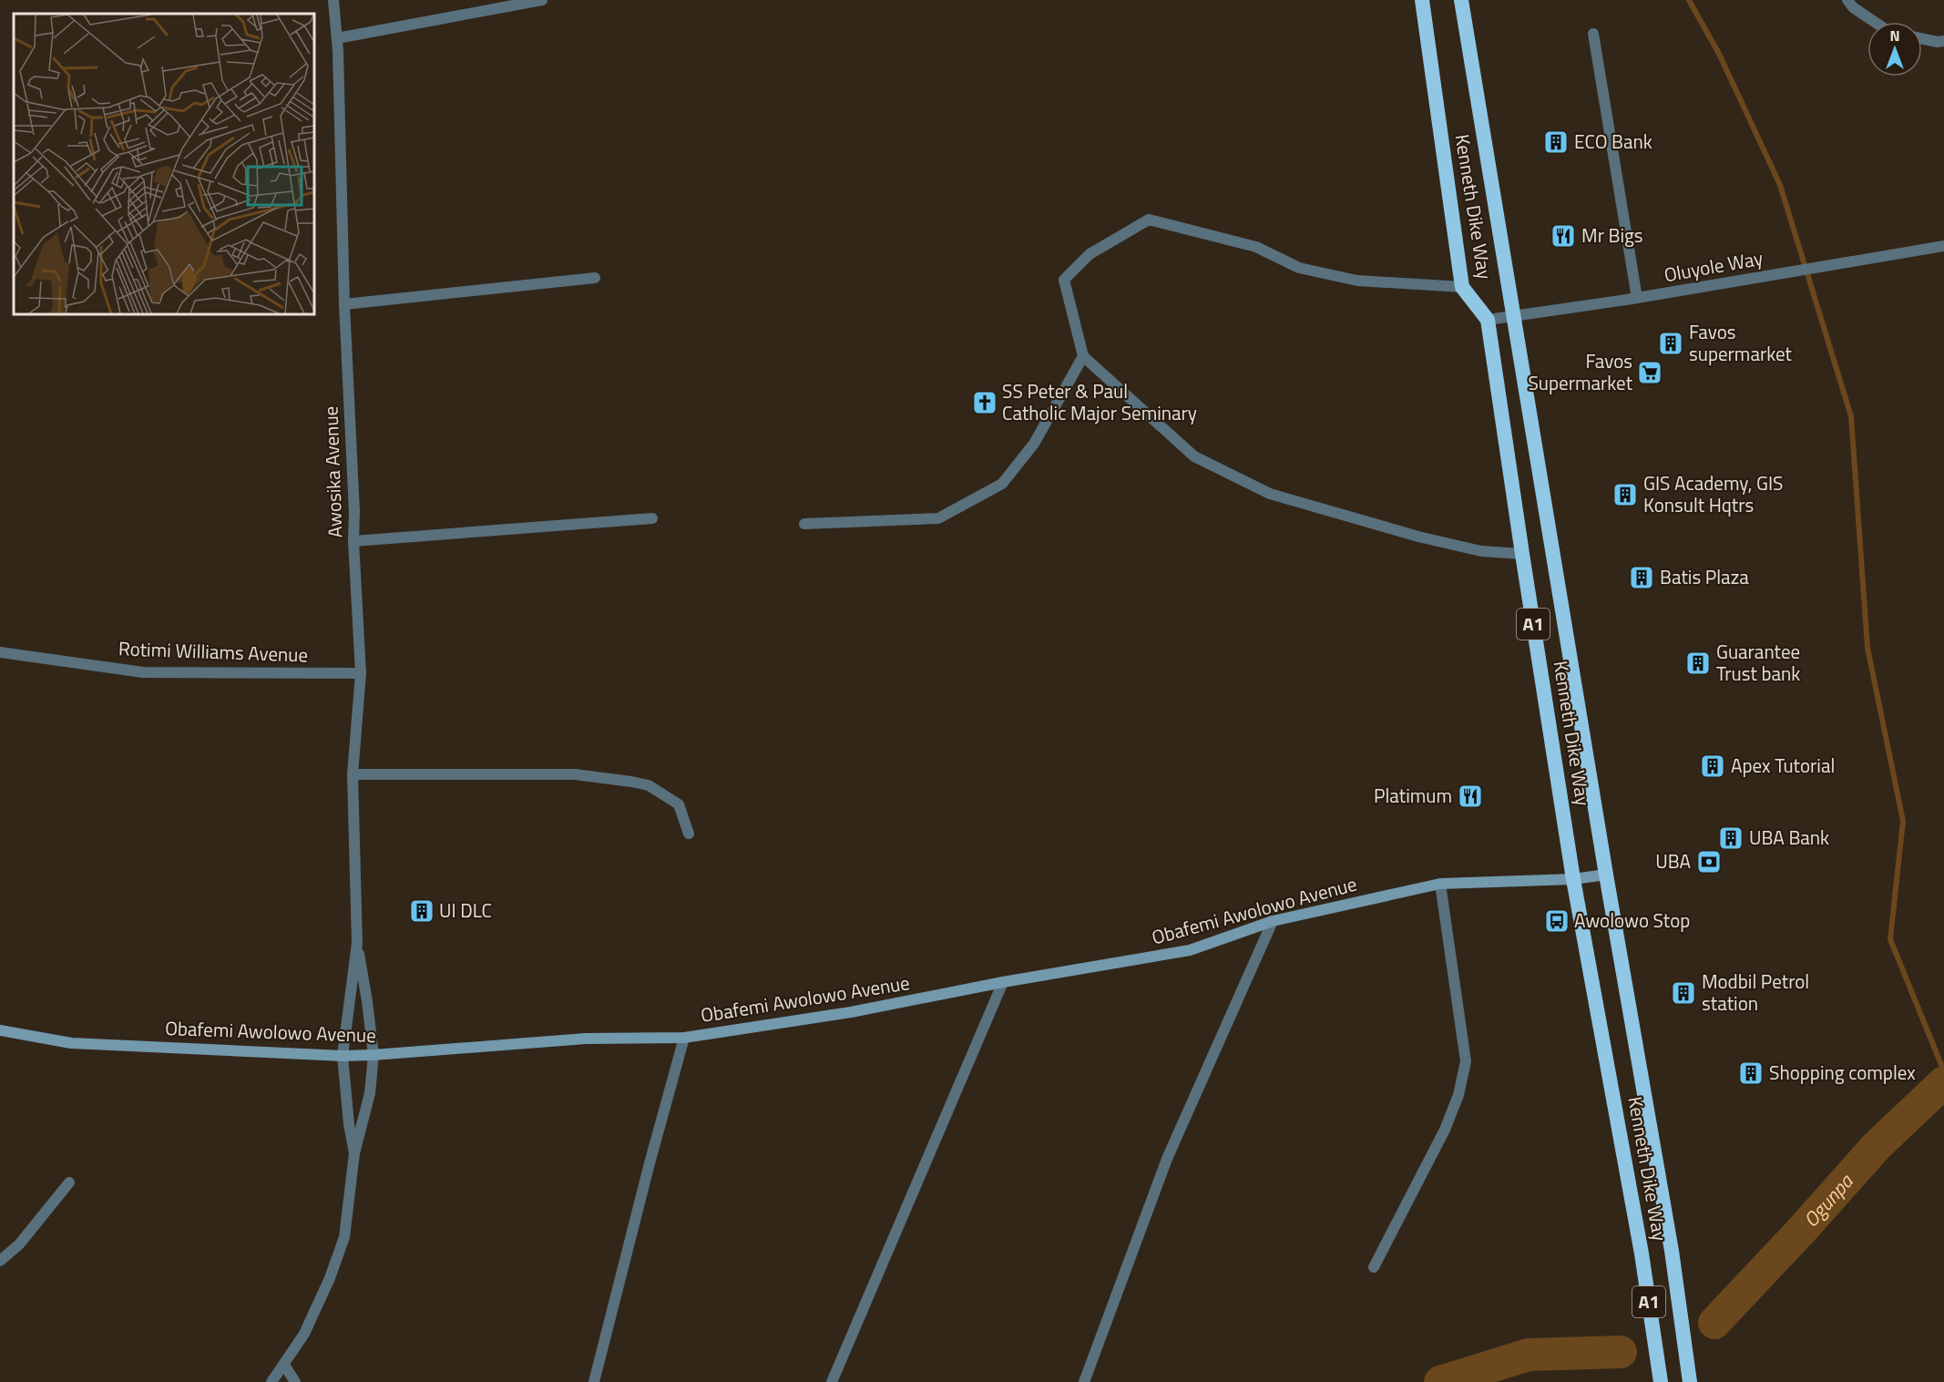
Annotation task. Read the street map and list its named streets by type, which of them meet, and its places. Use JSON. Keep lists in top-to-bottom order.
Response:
{
  "streets": {
    "highway": ["Kenneth Dike Way", "A1"],
    "main road": ["Obafemi Awolowo Avenue"],
    "street": ["Oluyole Way", "Awosika Avenue", "Rotimi Williams Avenue"]
  },
  "crossings": [
    ["Kenneth Dike Way", "Oluyole Way"],
    ["Kenneth Dike Way", "Obafemi Awolowo Avenue"],
    ["Awosika Avenue", "Rotimi Williams Avenue"],
    ["Awosika Avenue", "Obafemi Awolowo Avenue"]
  ],
  "water": ["Ogunpa"],
  "places": {
    "building": [
      "ECO Bank",
      "Favos supermarket",
      "GIS Academy, GIS Konsult Hqtrs",
      "Batis Plaza",
      "Guarantee Trust bank",
      "Apex Tutorial",
      "UBA Bank",
      "UI DLC",
      "Modbil Petrol station",
      "Shopping complex"
    ],
    "restaurant": ["Mr Bigs", "Platimum"],
    "supermarket": ["Favos Supermarket"],
    "church": ["SS Peter & Paul Catholic Major Seminary"],
    "bank": ["UBA"],
    "bus stop": ["Awolowo Stop"]
  },
  "north": "top"
}
